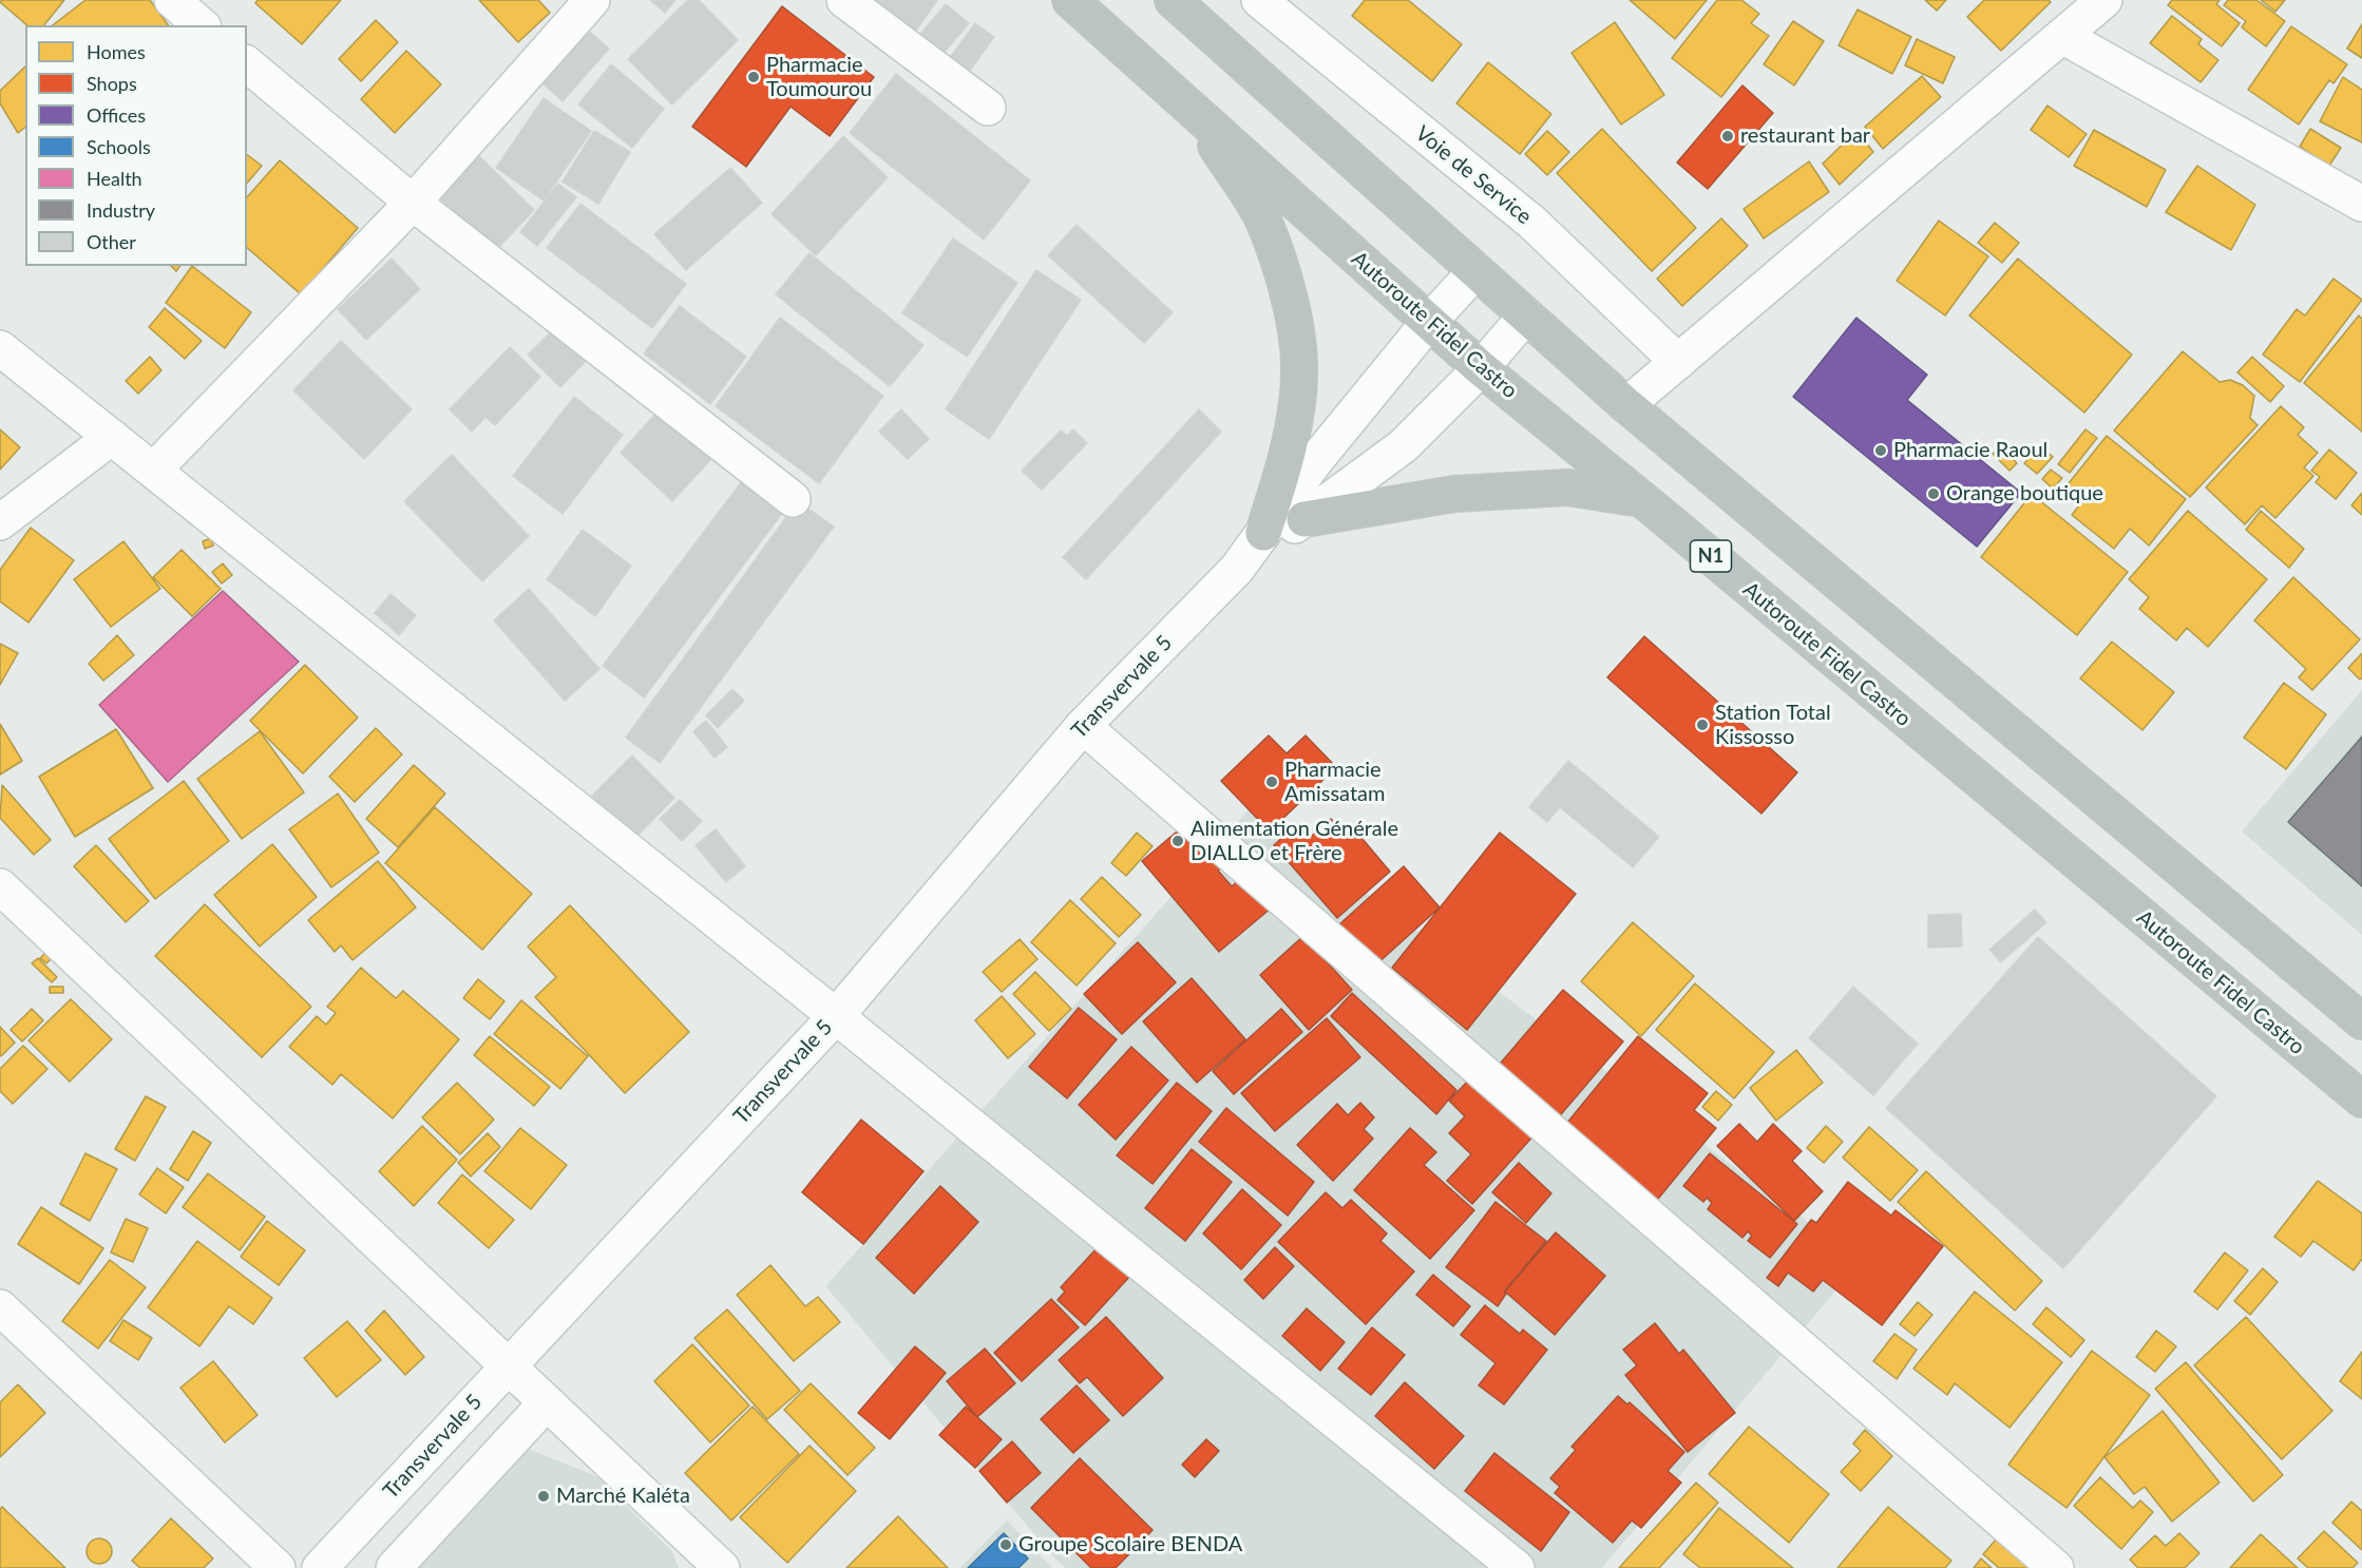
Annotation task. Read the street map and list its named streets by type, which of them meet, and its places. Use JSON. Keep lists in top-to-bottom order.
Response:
{
  "streets": {
    "highway": ["Autoroute Fidel Castro", "N1"],
    "street": ["Voie de Service", "Transvervale 5"]
  },
  "crossings": [
    ["Autoroute Fidel Castro", "Transvervale 5"]
  ],
  "places": [
    "Pharmacie Toumourou",
    "restaurant bar",
    "Pharmacie Raoul",
    "Orange boutique",
    "Station Total Kissosso",
    "Pharmacie Amissatam",
    "Alimentation Générale DIALLO et Frère",
    "Marché Kaléta",
    "Groupe Scolaire BENDA"
  ],
  "legend": [
    "Homes",
    "Shops",
    "Offices",
    "Schools",
    "Health",
    "Industry",
    "Other"
  ]
}
